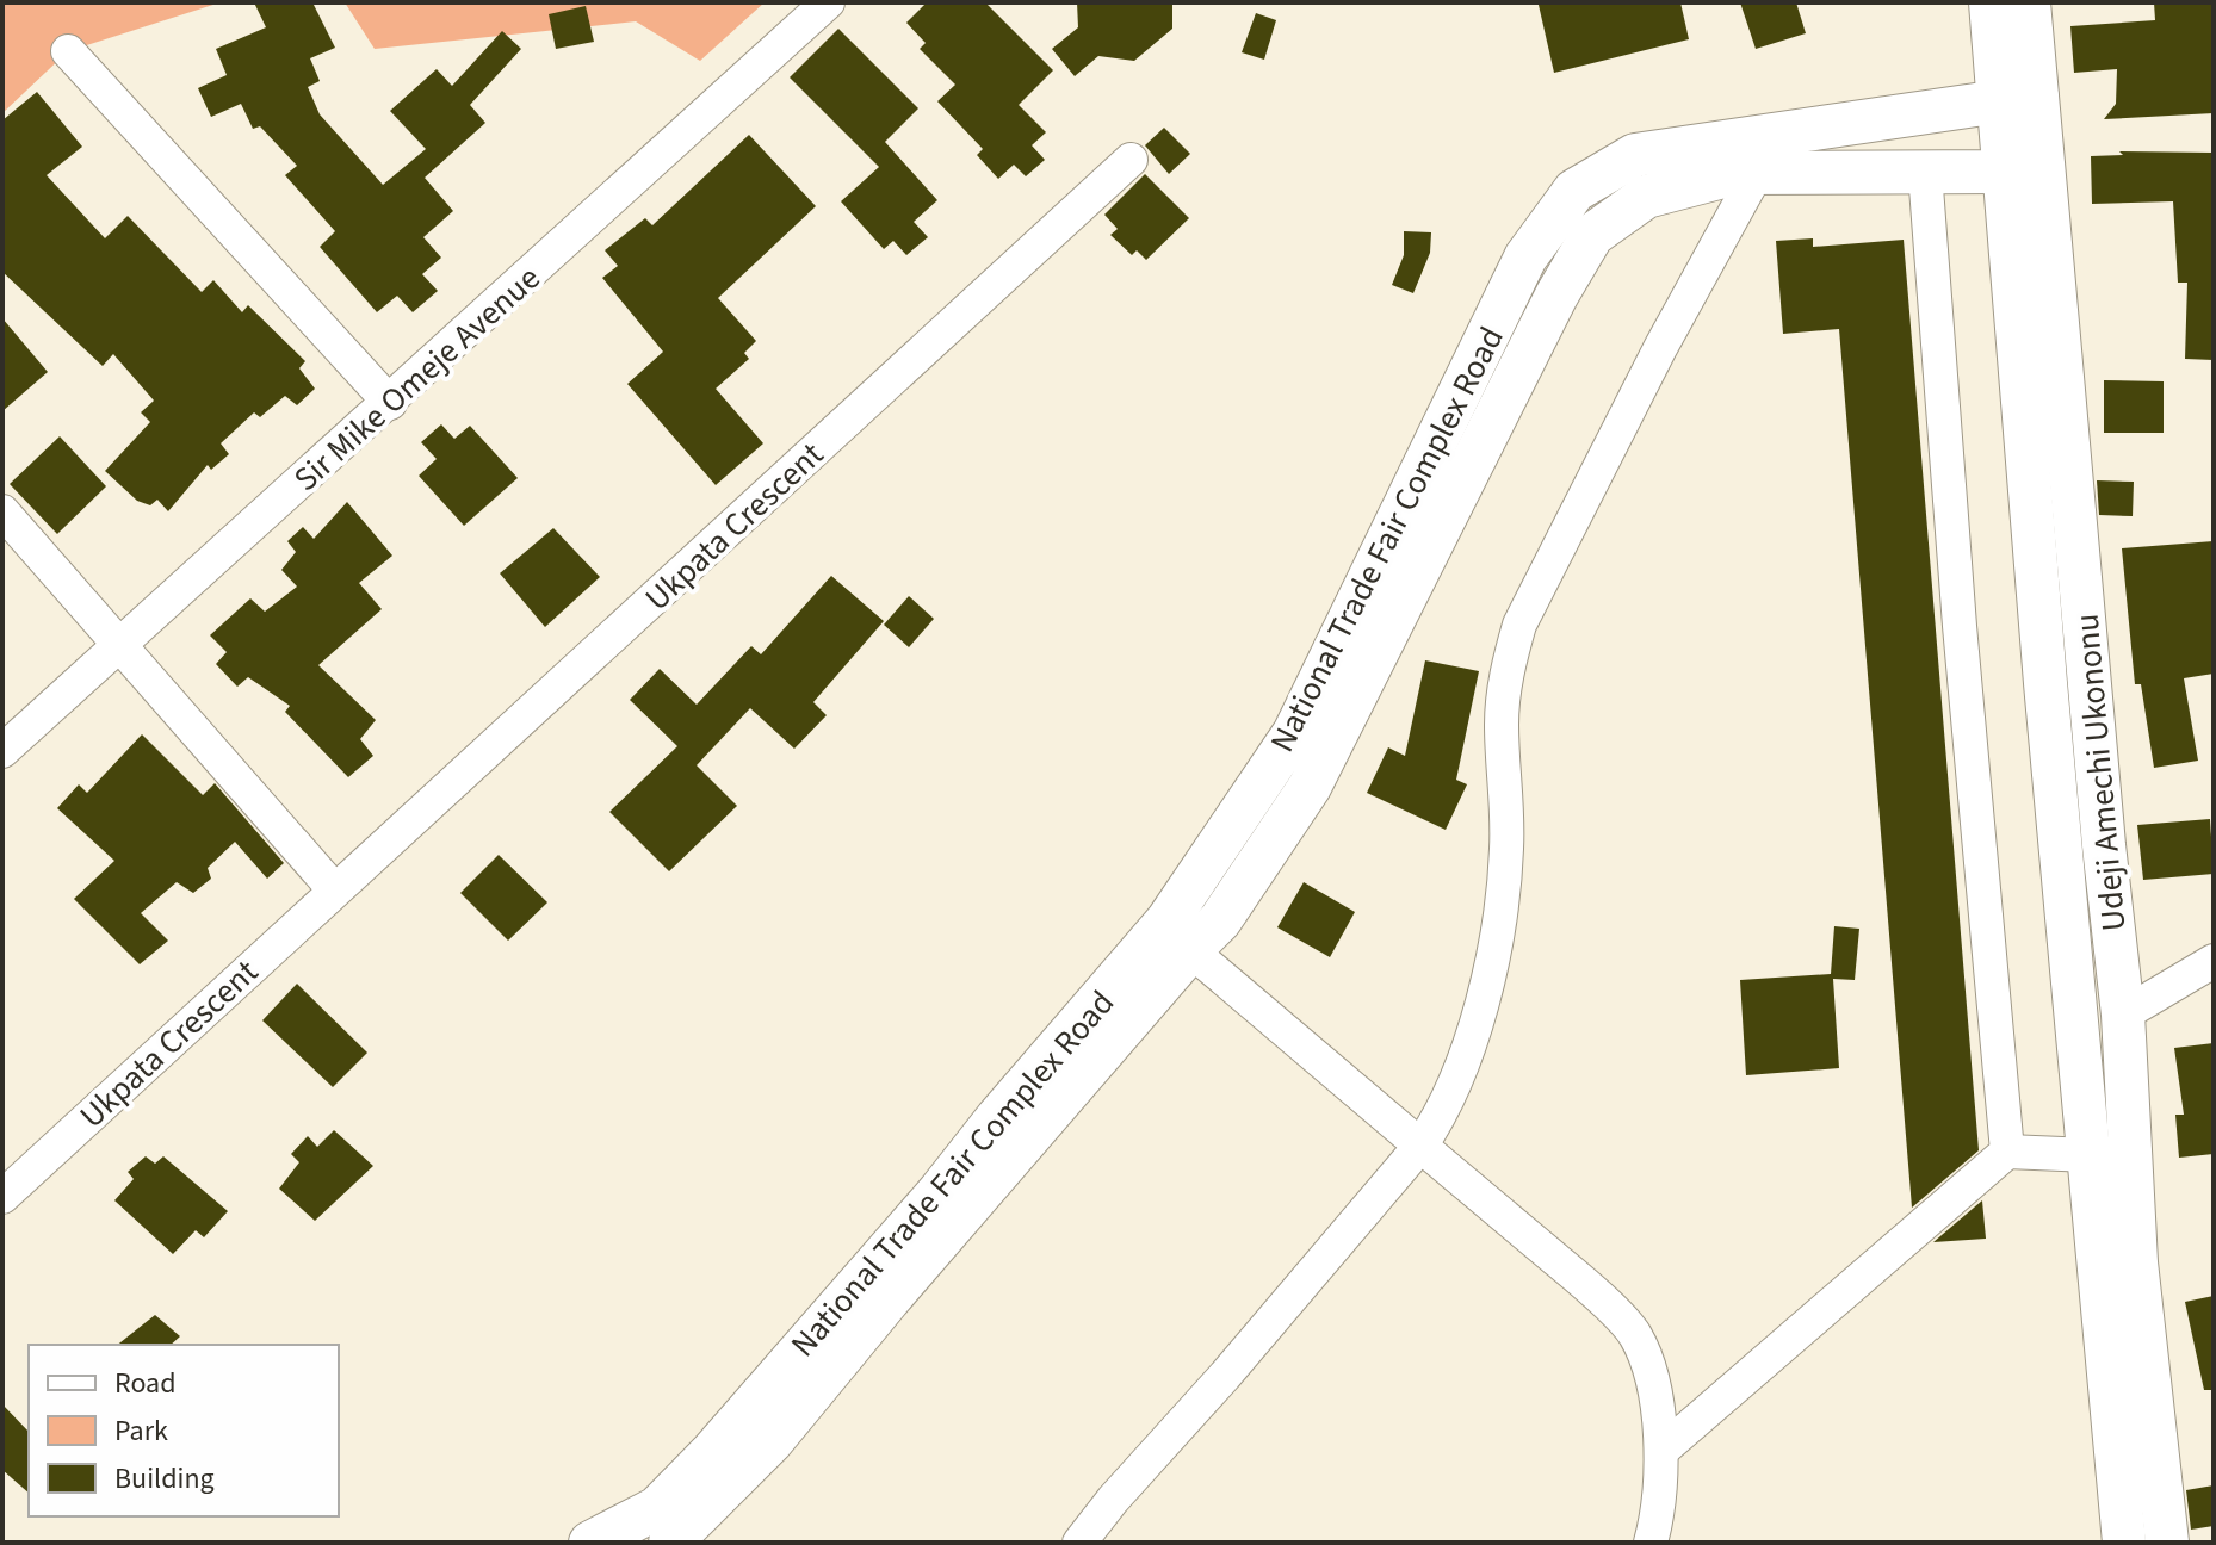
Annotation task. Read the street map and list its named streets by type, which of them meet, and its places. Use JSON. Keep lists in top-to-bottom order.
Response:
{
  "streets": {
    "main road": ["National Trade Fair Complex Road", "Udeji Amechi Ukononu"],
    "street": ["Sir Mike Omeje Avenue", "Ukpata Crescent"]
  },
  "crossings": [
    ["National Trade Fair Complex Road", "Udeji Amechi Ukononu"]
  ],
  "legend": ["Road", "Park", "Building"]
}
